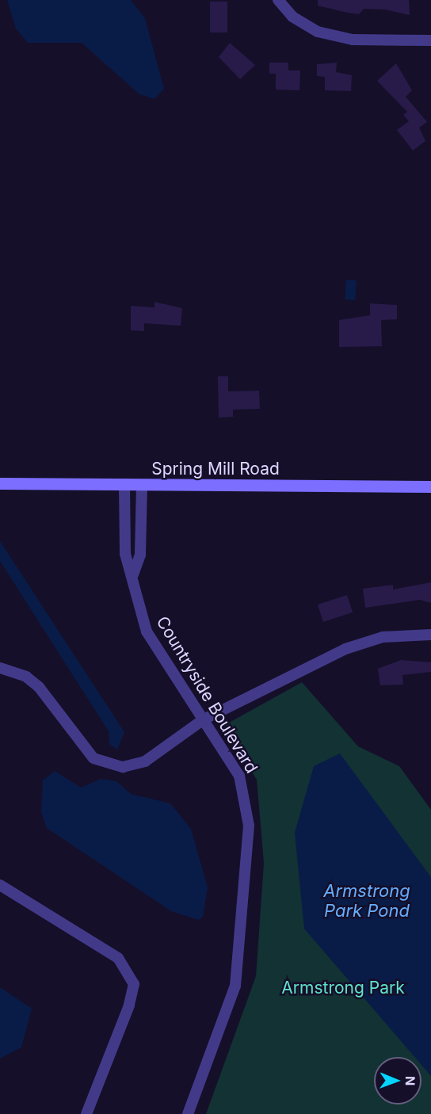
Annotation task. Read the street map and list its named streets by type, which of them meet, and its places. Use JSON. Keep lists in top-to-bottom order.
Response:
{
  "streets": {
    "street": ["Spring Mill Road", "Countryside Boulevard"]
  },
  "crossings": [
    ["Spring Mill Road", "Countryside Boulevard"]
  ],
  "water": ["Armstrong Park Pond"],
  "parks": ["Armstrong Park"],
  "north": "right"
}
